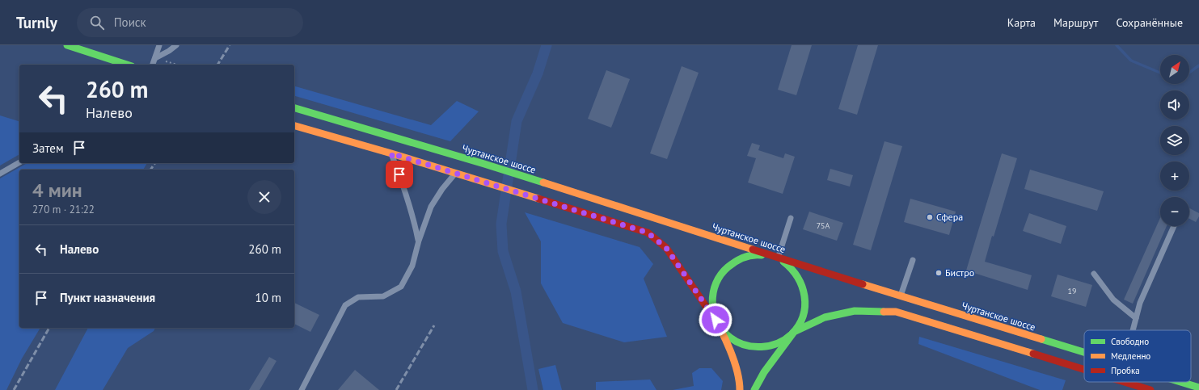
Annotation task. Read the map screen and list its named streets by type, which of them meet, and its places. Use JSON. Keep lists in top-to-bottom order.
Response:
{
  "streets": {
    "street": ["Чуртанское шоссе"]
  },
  "places": ["Сфера", "Бистро"],
  "house_numbers": ["75А", "19"],
  "legend": ["Свободно", "Медленно", "Пробка"],
  "north": "top right",
  "page": {
    "header": "Turnly",
    "search": "Поиск",
    "nav": ["Карта", "Маршрут", "Сохранённые"],
    "map_buttons": ["+", "−"],
    "turn": ["260 m", "Налево"],
    "then": "Затем",
    "heading": ["4 мин", "270 m · 21:22"],
    "list": [
      {
        "name": "Налево",
        "value": "260 m"
      },
      {
        "name": "Пункт назначения",
        "value": "10 m"
      }
    ]
  }
}
